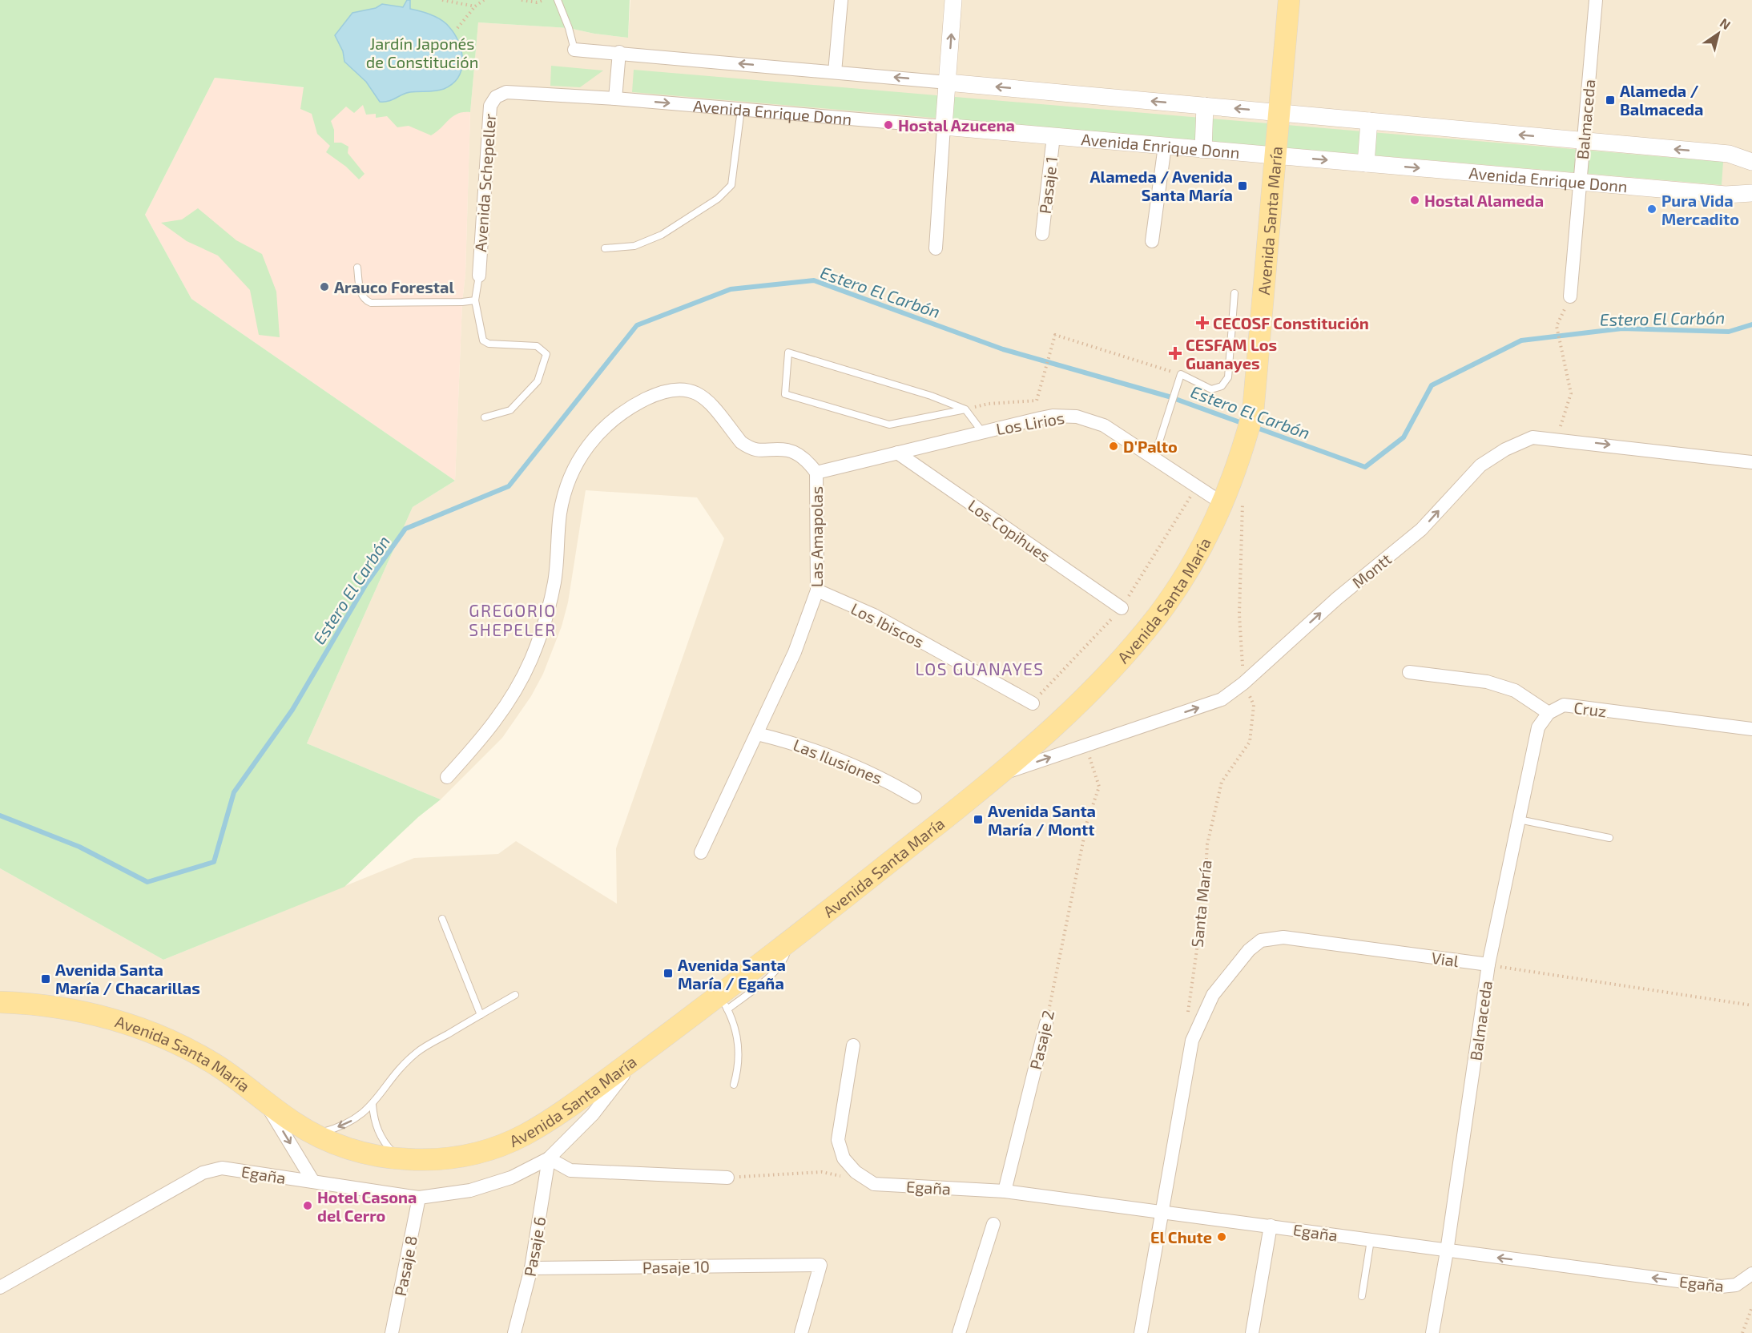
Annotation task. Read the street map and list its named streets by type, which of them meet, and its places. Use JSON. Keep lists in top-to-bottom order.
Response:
{
  "streets": {
    "main road": ["Avenida Santa María"],
    "street": [
      "Avenida Enrique Donn",
      "Balmaceda",
      "Avenida Schepeller",
      "Pasaje 1",
      "Los Lirios",
      "Los Copihues",
      "Las Amapolas",
      "Montt",
      "Los Ibiscos",
      "Cruz",
      "Las Ilusiones",
      "Vial",
      "Pasaje 2",
      "Egaña",
      "Pasaje 6",
      "Pasaje 8",
      "Pasaje 10"
    ],
    "path": ["Santa María"]
  },
  "crossings": [
    ["Avenida Enrique Donn", "Balmaceda"],
    ["Avenida Enrique Donn", "Avenida Schepeller"],
    ["Avenida Enrique Donn", "Pasaje 1"],
    ["Avenida Enrique Donn", "Avenida Santa María"],
    ["Balmaceda", "Cruz"],
    ["Balmaceda", "Vial"],
    ["Balmaceda", "Egaña"],
    ["Avenida Santa María", "Los Lirios"],
    ["Avenida Santa María", "Montt"],
    ["Avenida Santa María", "Santa María"],
    ["Avenida Santa María", "Egaña"],
    ["Los Lirios", "Los Copihues"],
    ["Los Lirios", "Las Amapolas"],
    ["Los Lirios", "Santa María"],
    ["Las Amapolas", "Los Ibiscos"],
    ["Las Amapolas", "Las Ilusiones"],
    ["Montt", "Santa María"],
    ["Montt", "Pasaje 2"],
    ["Santa María", "Vial"],
    ["Pasaje 2", "Egaña"],
    ["Egaña", "Pasaje 6"],
    ["Egaña", "Pasaje 8"],
    ["Pasaje 6", "Pasaje 10"]
  ],
  "one_way": ["Montt"],
  "districts": ["GREGORIO SHEPELER", "LOS GUANAYES"],
  "water": ["Estero El Carbón"],
  "parks": ["Jardín Japonés de Constitución"],
  "places": {
    "transit": [
      "Alameda / Balmaceda",
      "Alameda / Avenida Santa María",
      "Avenida Santa María / Montt",
      "Avenida Santa María / Egaña",
      "Avenida Santa María / Chacarillas"
    ],
    "other": [
      "Hostal Azucena",
      "Hostal Alameda",
      "Pura Vida Mercadito",
      "Arauco Forestal",
      "D'Palto",
      "Hotel Casona del Cerro",
      "El Chute"
    ],
    "health": ["CECOSF Constitución", "CESFAM Los Guanayes"]
  },
  "north": "top right"
}
